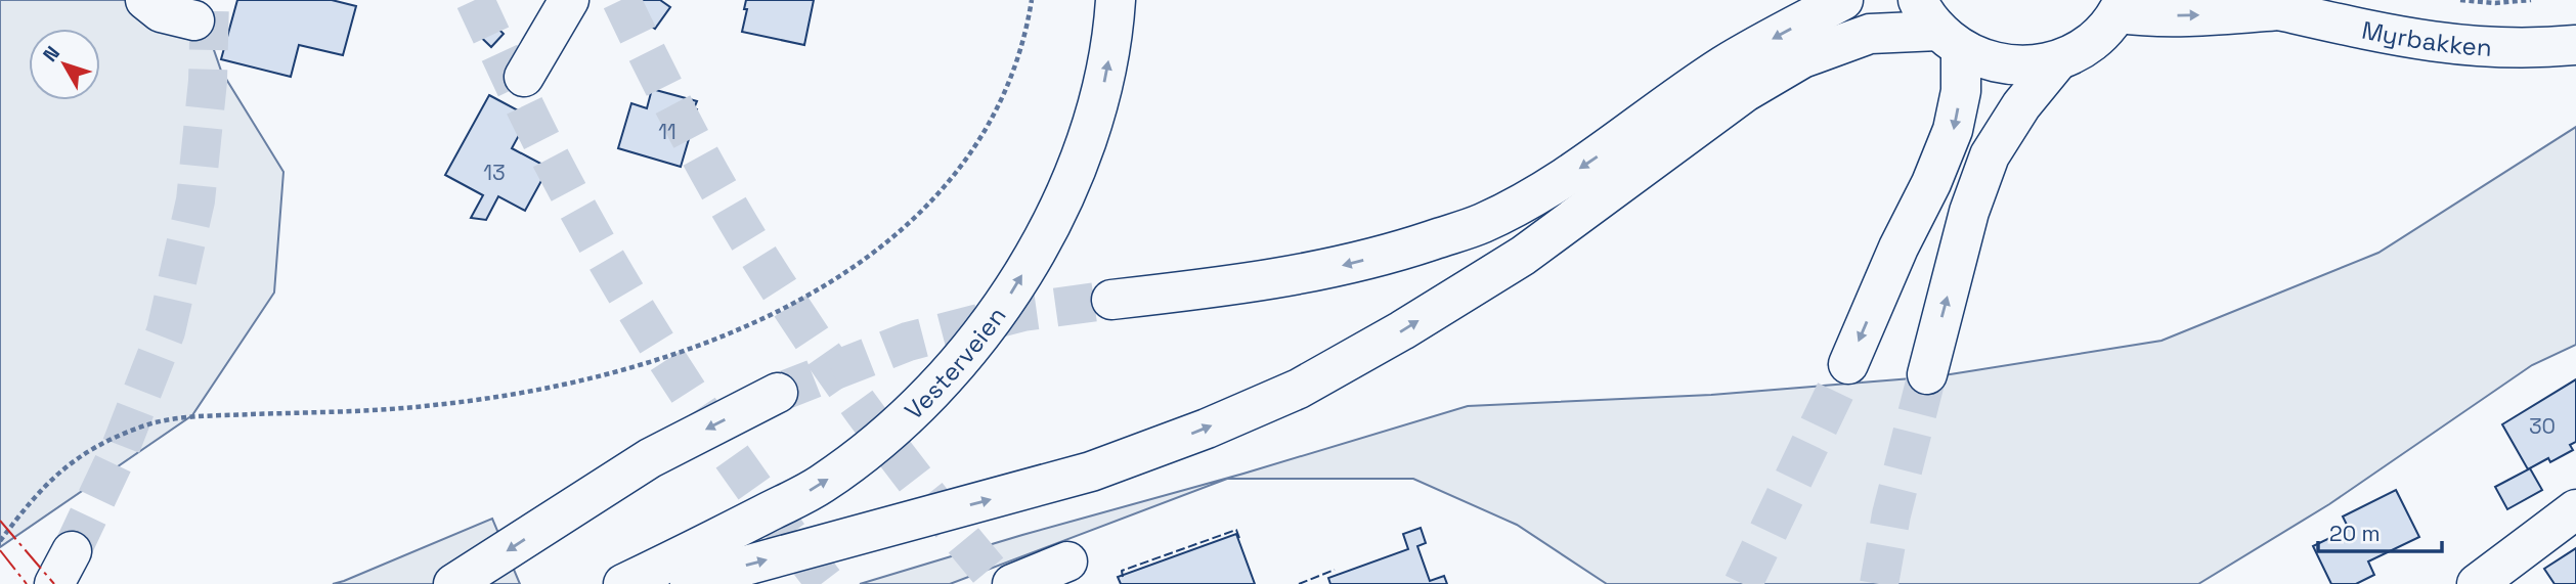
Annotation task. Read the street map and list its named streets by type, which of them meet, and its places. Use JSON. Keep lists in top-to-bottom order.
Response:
{
  "streets": {
    "main road": ["Myrbakken", "Vesterveien"]
  },
  "one_way": ["Vesterveien"],
  "house_numbers": ["11", "13", "30"],
  "scale_bar": "20 m",
  "north": "top left"
}
